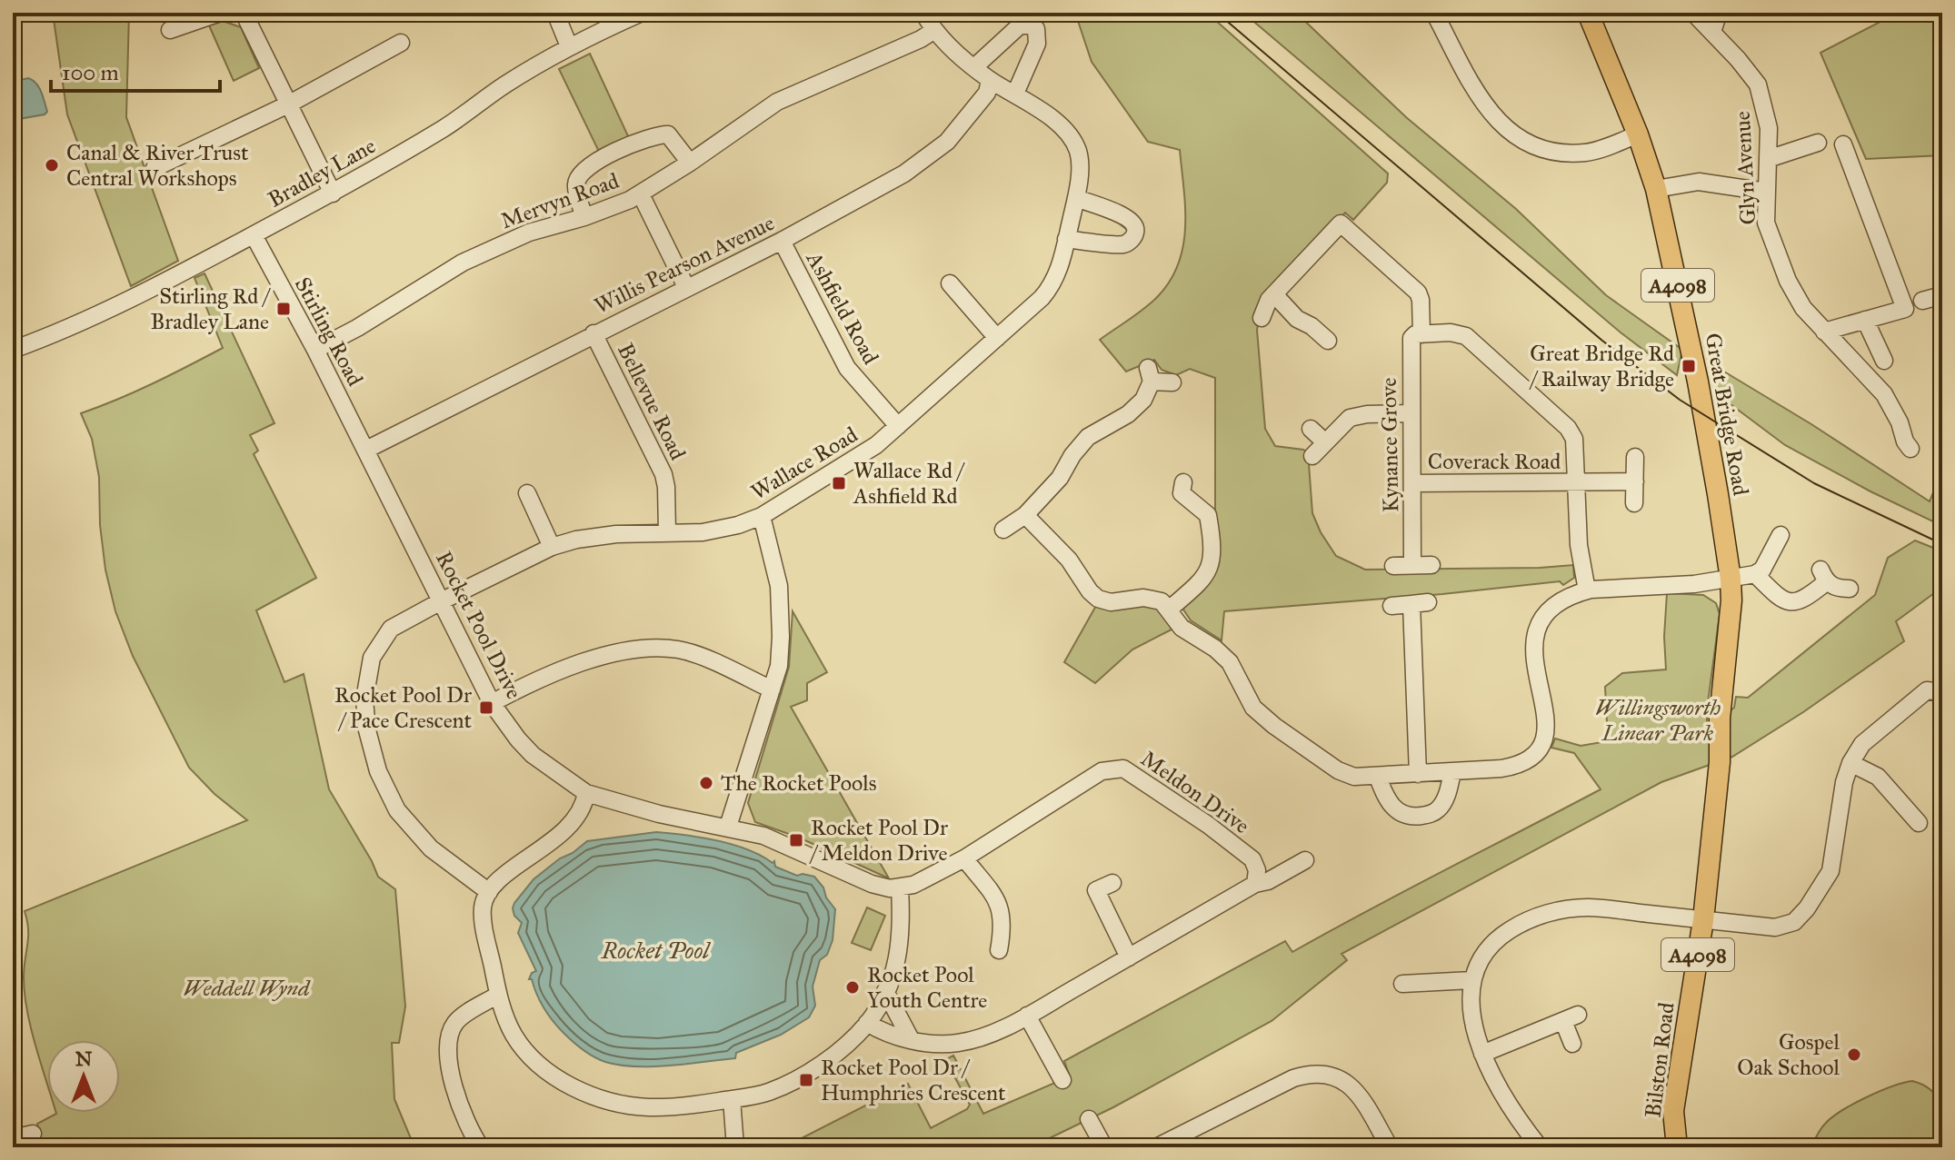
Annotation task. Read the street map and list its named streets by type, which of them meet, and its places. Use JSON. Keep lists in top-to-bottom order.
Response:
{
  "streets": {
    "main road": ["A4098", "Great Bridge Road", "Bilston Road"],
    "street": [
      "Glyn Avenue",
      "Bradley Lane",
      "Mervyn Road",
      "Willis Pearson Avenue",
      "Ashfield Road",
      "Stirling Road",
      "Bellevue Road",
      "Kynance Grove",
      "Coverack Road",
      "Wallace Road",
      "Rocket Pool Drive",
      "Meldon Drive"
    ]
  },
  "crossings": [
    ["Bradley Lane", "Stirling Road"],
    ["Mervyn Road", "Stirling Road"],
    ["Mervyn Road", "Wallace Road"],
    ["Willis Pearson Avenue", "Ashfield Road"],
    ["Willis Pearson Avenue", "Stirling Road"],
    ["Willis Pearson Avenue", "Bellevue Road"],
    ["Willis Pearson Avenue", "Wallace Road"],
    ["Willis Pearson Avenue", "Rocket Pool Drive"],
    ["Ashfield Road", "Wallace Road"],
    ["Stirling Road", "Rocket Pool Drive"],
    ["Bellevue Road", "Wallace Road"],
    ["Great Bridge Road", "Bilston Road"],
    ["Kynance Grove", "Coverack Road"],
    ["Wallace Road", "Rocket Pool Drive"],
    ["Rocket Pool Drive", "Meldon Drive"]
  ],
  "water": ["Rocket Pool"],
  "parks": ["Willingsworth Linear Park", "Weddell Wynd"],
  "places": {
    "other": [
      "Canal & River Trust Central Workshops",
      "The Rocket Pools",
      "Rocket Pool Youth Centre",
      "Gospel Oak School"
    ],
    "transit": [
      "Stirling Rd / Bradley Lane",
      "Great Bridge Rd / Railway Bridge",
      "Wallace Rd / Ashfield Rd",
      "Rocket Pool Dr / Pace Crescent",
      "Rocket Pool Dr / Meldon Drive",
      "Rocket Pool Dr / Humphries Crescent"
    ]
  },
  "scale_bar": "100 m",
  "north": "top"
}
